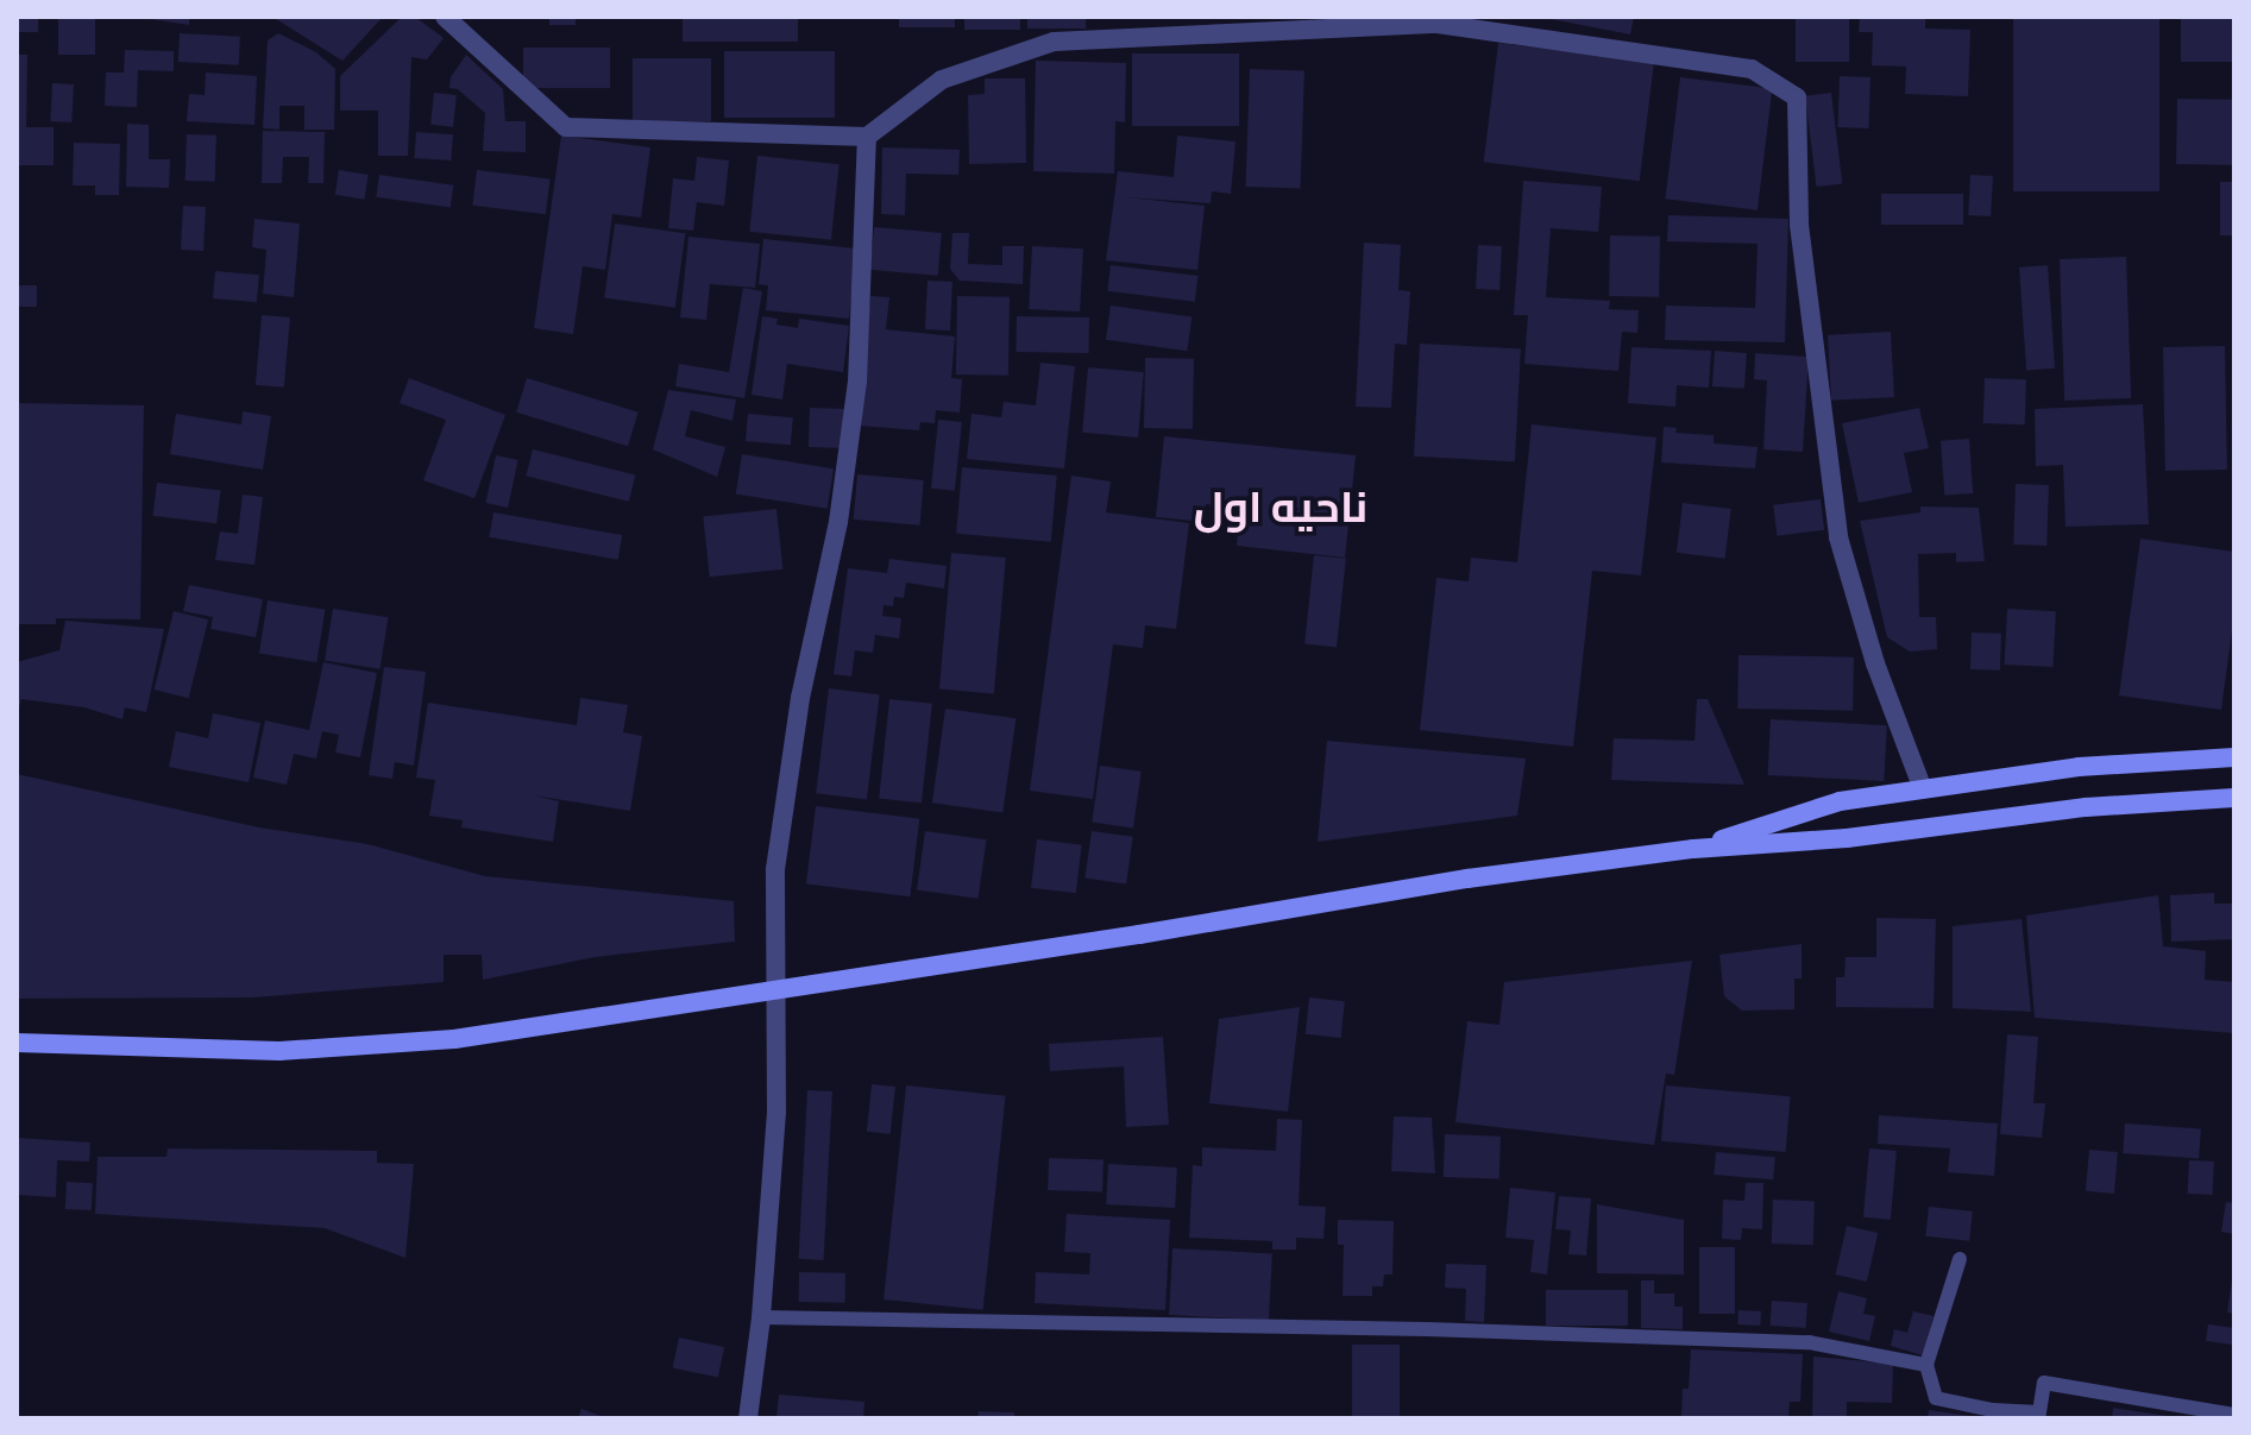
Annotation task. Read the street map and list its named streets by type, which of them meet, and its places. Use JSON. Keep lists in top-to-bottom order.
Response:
{
  "districts": ["ناحیه اول"]
}
